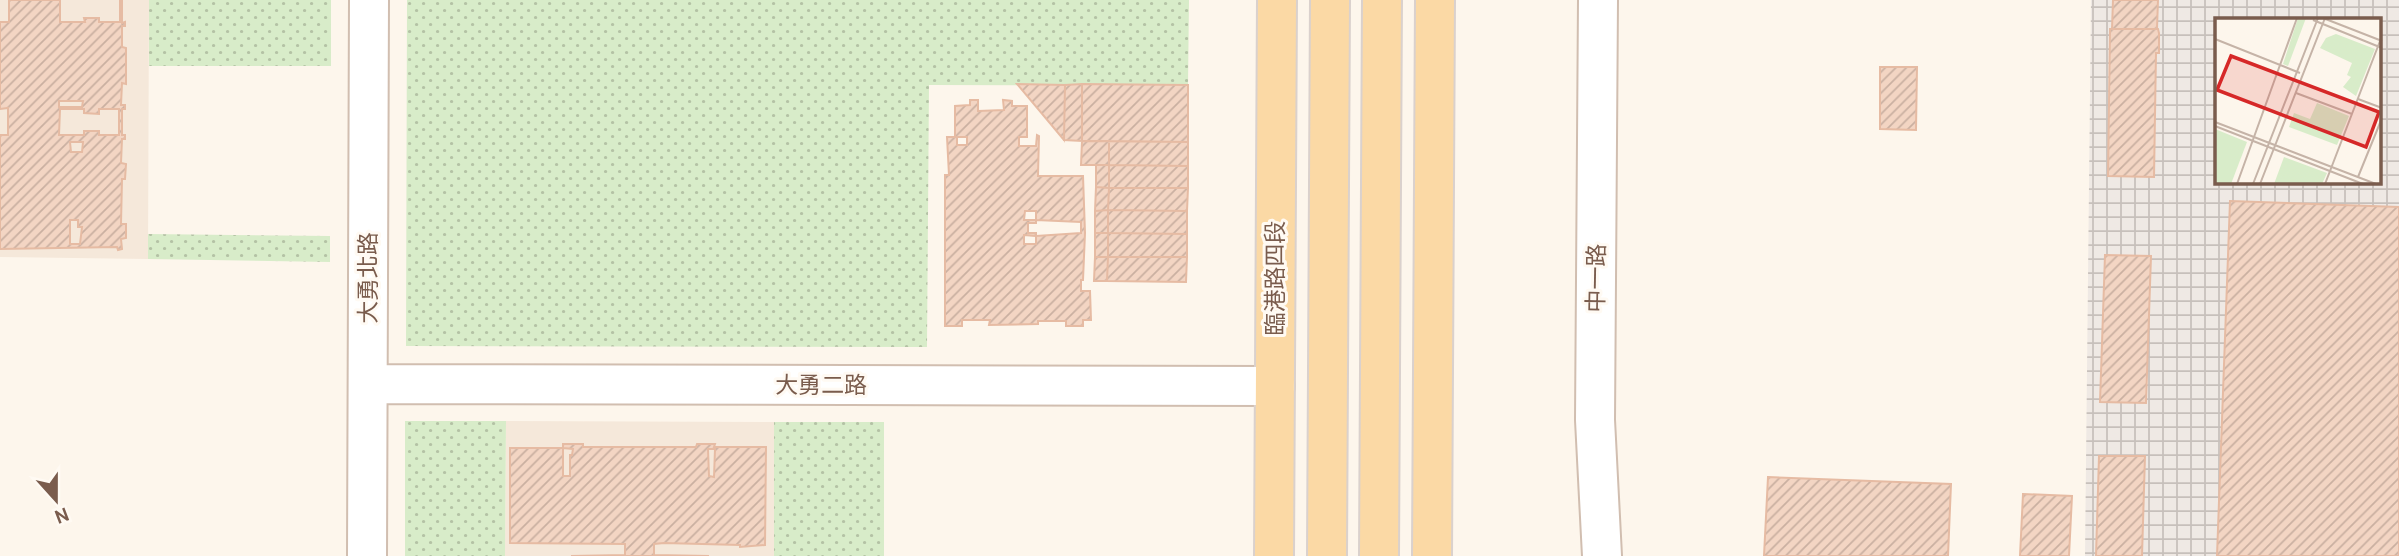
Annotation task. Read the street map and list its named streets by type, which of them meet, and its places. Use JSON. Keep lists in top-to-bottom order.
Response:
{
  "streets": {
    "main road": ["臨港路四段"],
    "street": ["大勇北路", "中一路", "大勇二路"]
  },
  "crossings": [
    ["大勇北路", "大勇二路"],
    ["臨港路四段", "大勇二路"]
  ],
  "north": "bottom"
}
